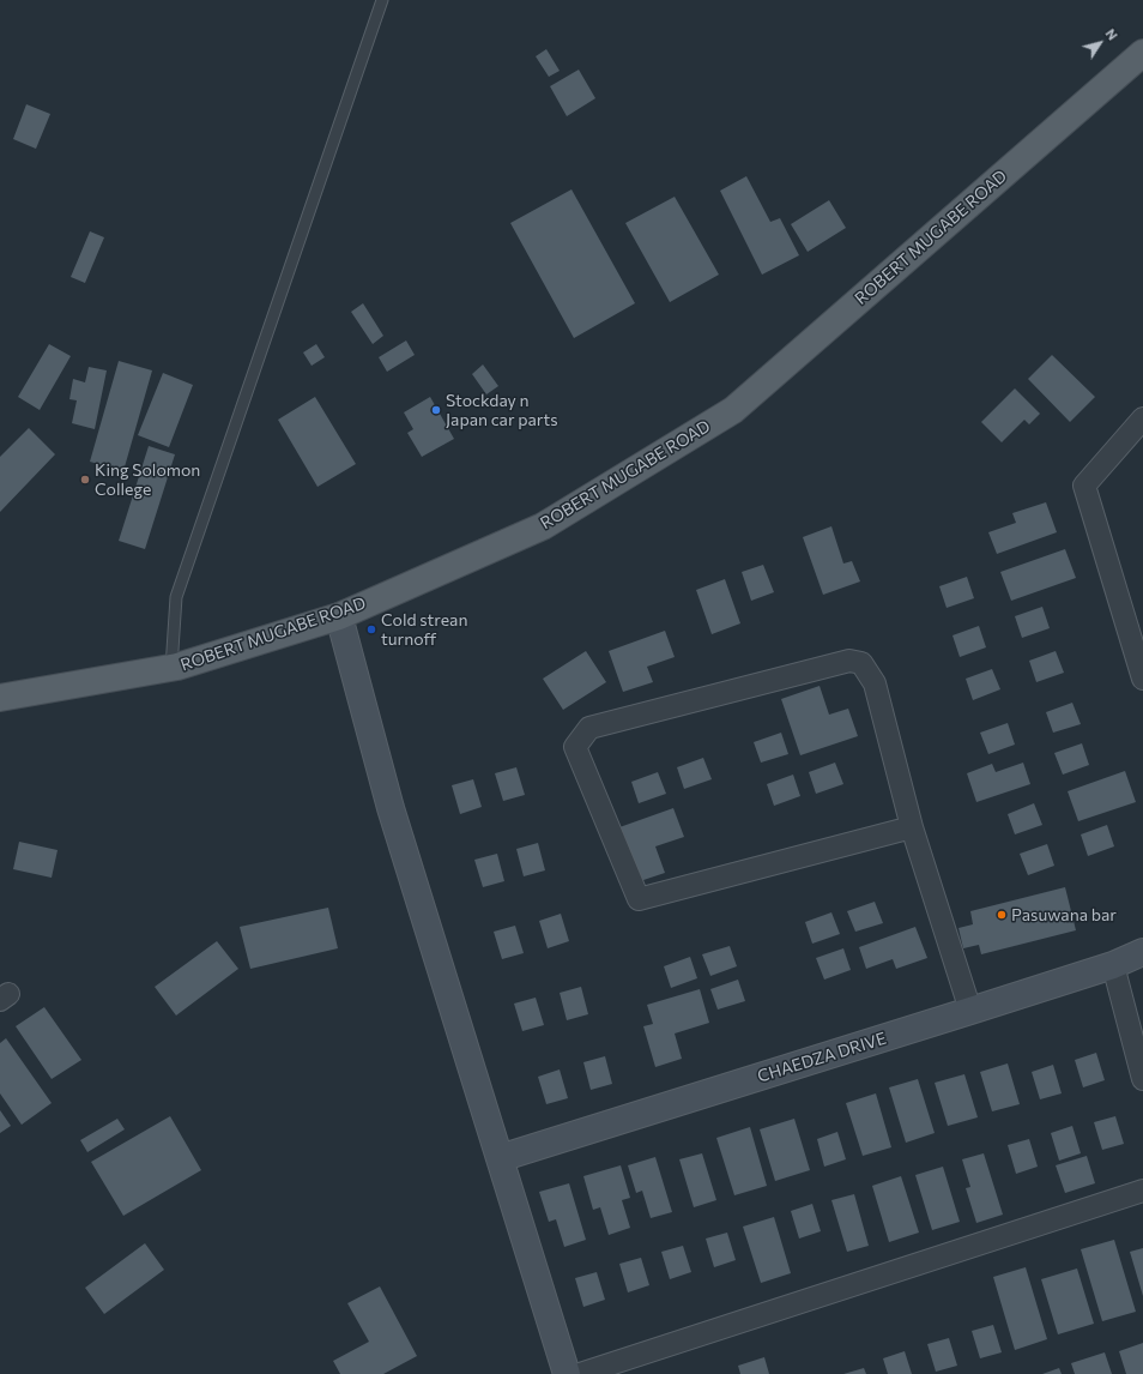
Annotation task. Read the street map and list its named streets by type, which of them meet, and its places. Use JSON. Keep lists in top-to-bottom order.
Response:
{
  "streets": {
    "main road": ["ROBERT MUGABE ROAD"],
    "street": ["CHAEDZA DRIVE"]
  },
  "places": [
    "Stockday n Japan car parts",
    "King Solomon College",
    "Cold strean turnoff",
    "Pasuwana bar"
  ],
  "north": "top right"
}
